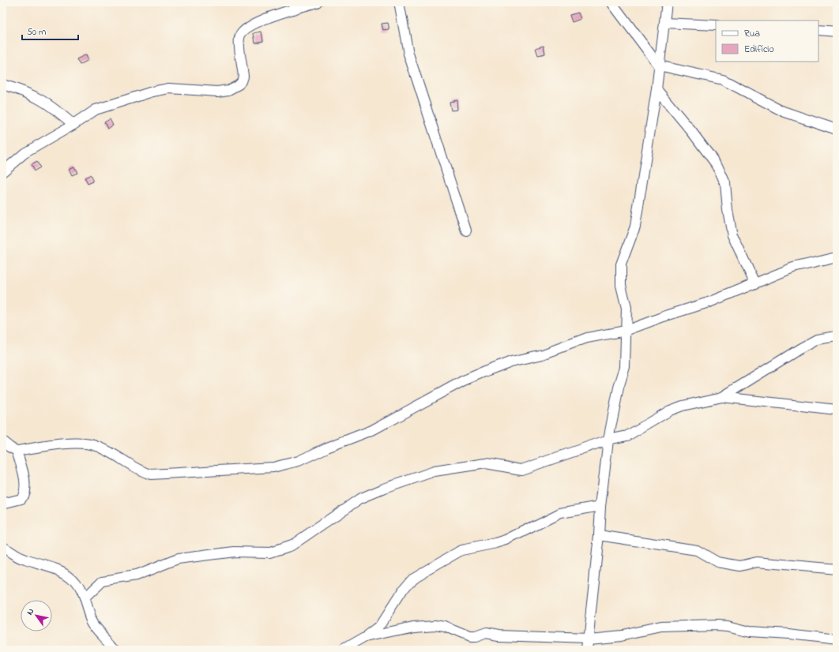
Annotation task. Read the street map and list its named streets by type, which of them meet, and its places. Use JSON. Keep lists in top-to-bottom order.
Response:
{
  "legend": ["Rua", "Edifício"],
  "scale_bar": "50 m",
  "north": "top left"
}
